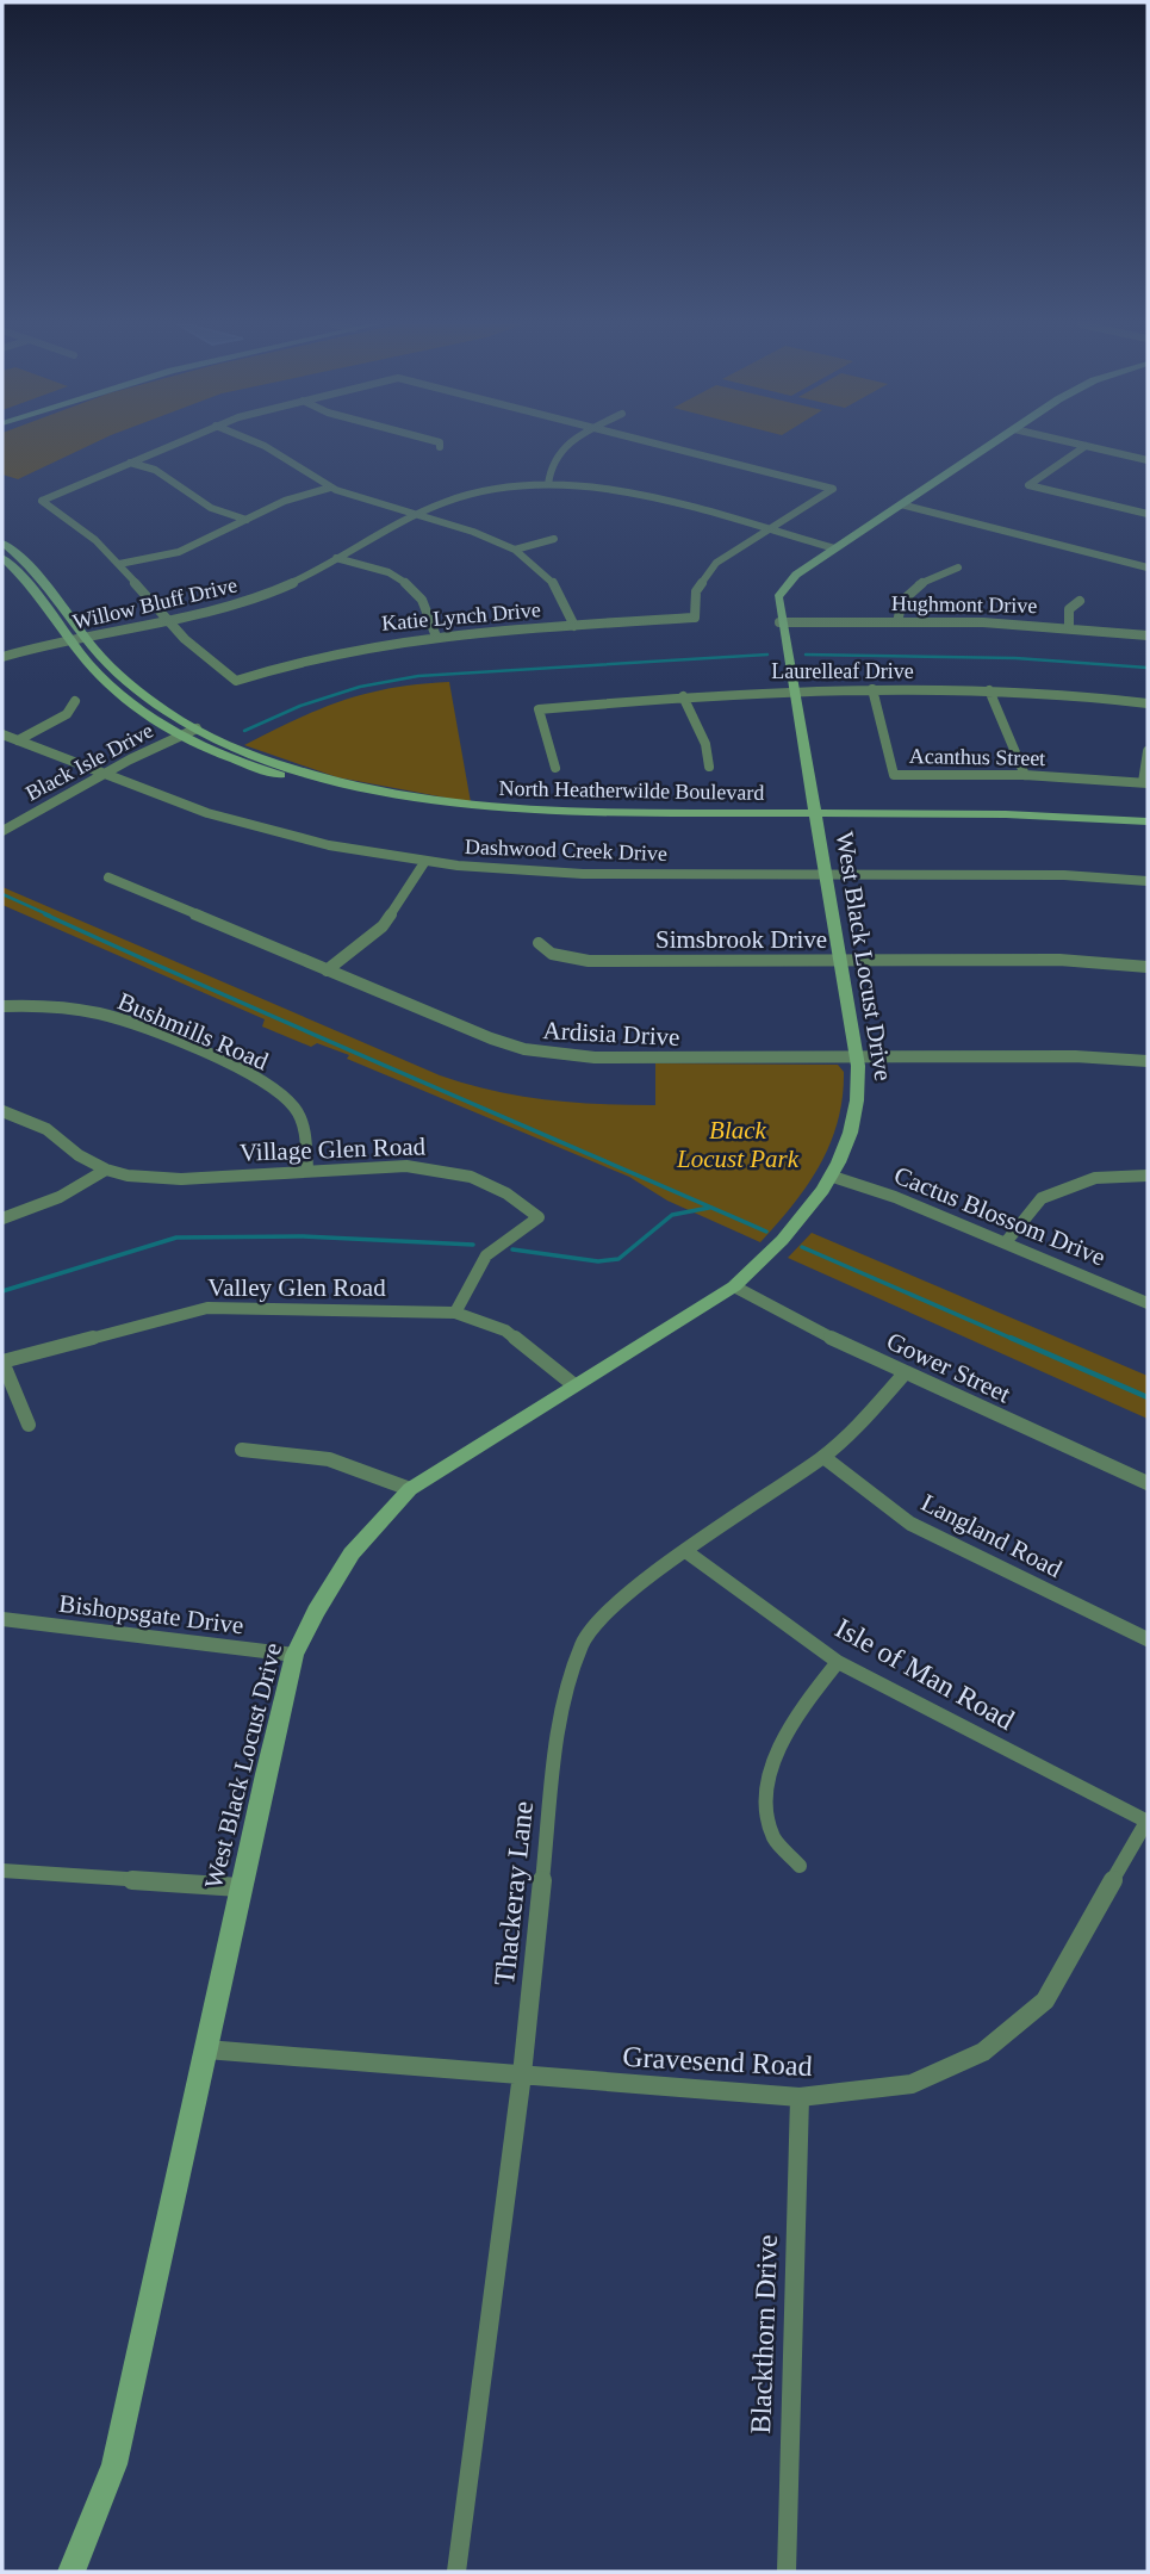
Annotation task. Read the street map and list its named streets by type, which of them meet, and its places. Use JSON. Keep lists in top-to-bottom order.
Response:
{
  "streets": {
    "main road": ["North Heatherwilde Boulevard", "West Black Locust Drive"],
    "street": [
      "Willow Bluff Drive",
      "Hughmont Drive",
      "Katie Lynch Drive",
      "Laurelleaf Drive",
      "Acanthus Street",
      "Black Isle Drive",
      "Dashwood Creek Drive",
      "Simsbrook Drive",
      "Bushmills Road",
      "Ardisia Drive",
      "Village Glen Road",
      "Cactus Blossom Drive",
      "Valley Glen Road",
      "Gower Street",
      "Langland Road",
      "Bishopsgate Drive",
      "Isle of Man Road",
      "Thackeray Lane",
      "Gravesend Road",
      "Blackthorn Drive"
    ]
  },
  "crossings": [
    ["Willow Bluff Drive", "Katie Lynch Drive"],
    ["Willow Bluff Drive", "North Heatherwilde Boulevard"],
    ["Hughmont Drive", "West Black Locust Drive"],
    ["Laurelleaf Drive", "Acanthus Street"],
    ["Laurelleaf Drive", "West Black Locust Drive"],
    ["Black Isle Drive", "North Heatherwilde Boulevard"],
    ["Black Isle Drive", "Dashwood Creek Drive"],
    ["North Heatherwilde Boulevard", "West Black Locust Drive"],
    ["Dashwood Creek Drive", "West Black Locust Drive"],
    ["Simsbrook Drive", "West Black Locust Drive"],
    ["West Black Locust Drive", "Ardisia Drive"],
    ["West Black Locust Drive", "Cactus Blossom Drive"],
    ["West Black Locust Drive", "Valley Glen Road"],
    ["West Black Locust Drive", "Gower Street"],
    ["West Black Locust Drive", "Bishopsgate Drive"],
    ["West Black Locust Drive", "Gravesend Road"],
    ["Bushmills Road", "Village Glen Road"],
    ["Village Glen Road", "Valley Glen Road"],
    ["Gower Street", "Thackeray Lane"],
    ["Langland Road", "Thackeray Lane"],
    ["Isle of Man Road", "Thackeray Lane"],
    ["Isle of Man Road", "Gravesend Road"],
    ["Thackeray Lane", "Gravesend Road"],
    ["Gravesend Road", "Blackthorn Drive"]
  ],
  "parks": ["Black Locust Park"]
}
